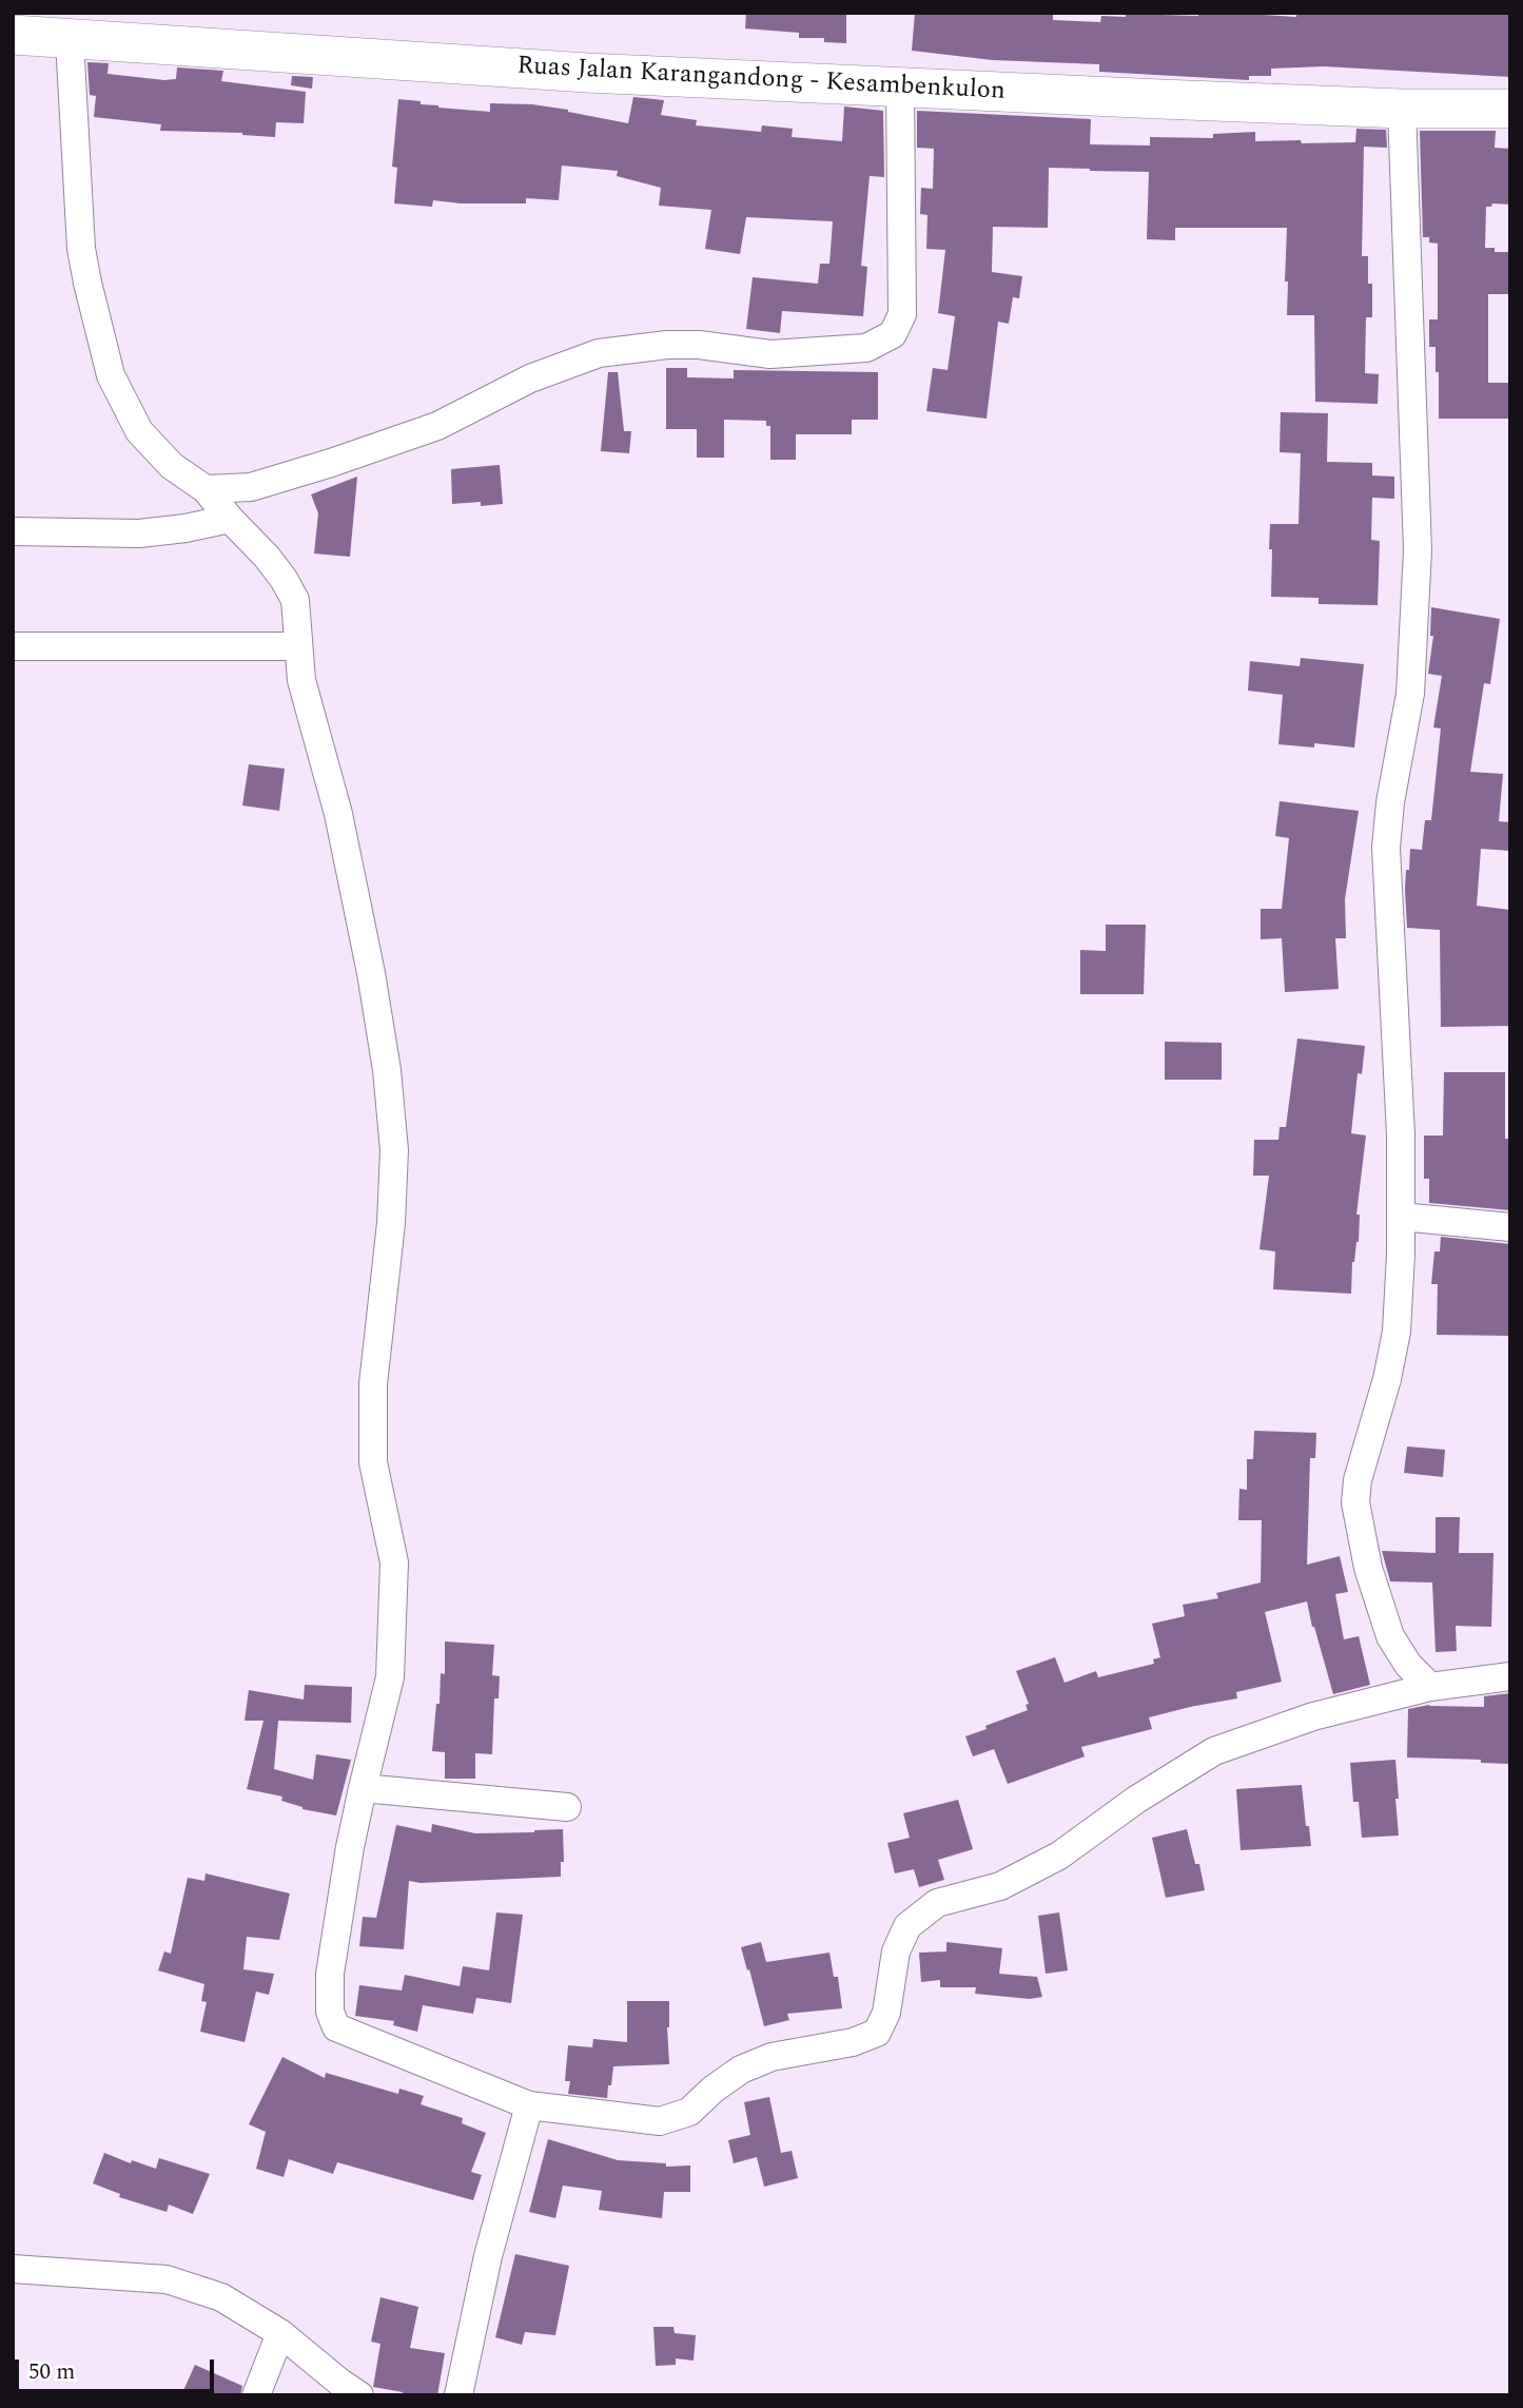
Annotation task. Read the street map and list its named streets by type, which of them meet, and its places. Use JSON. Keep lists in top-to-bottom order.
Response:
{
  "streets": {
    "main road": ["Ruas Jalan Karangandong - Kesambenkulon"]
  },
  "scale_bar": "50 m"
}
